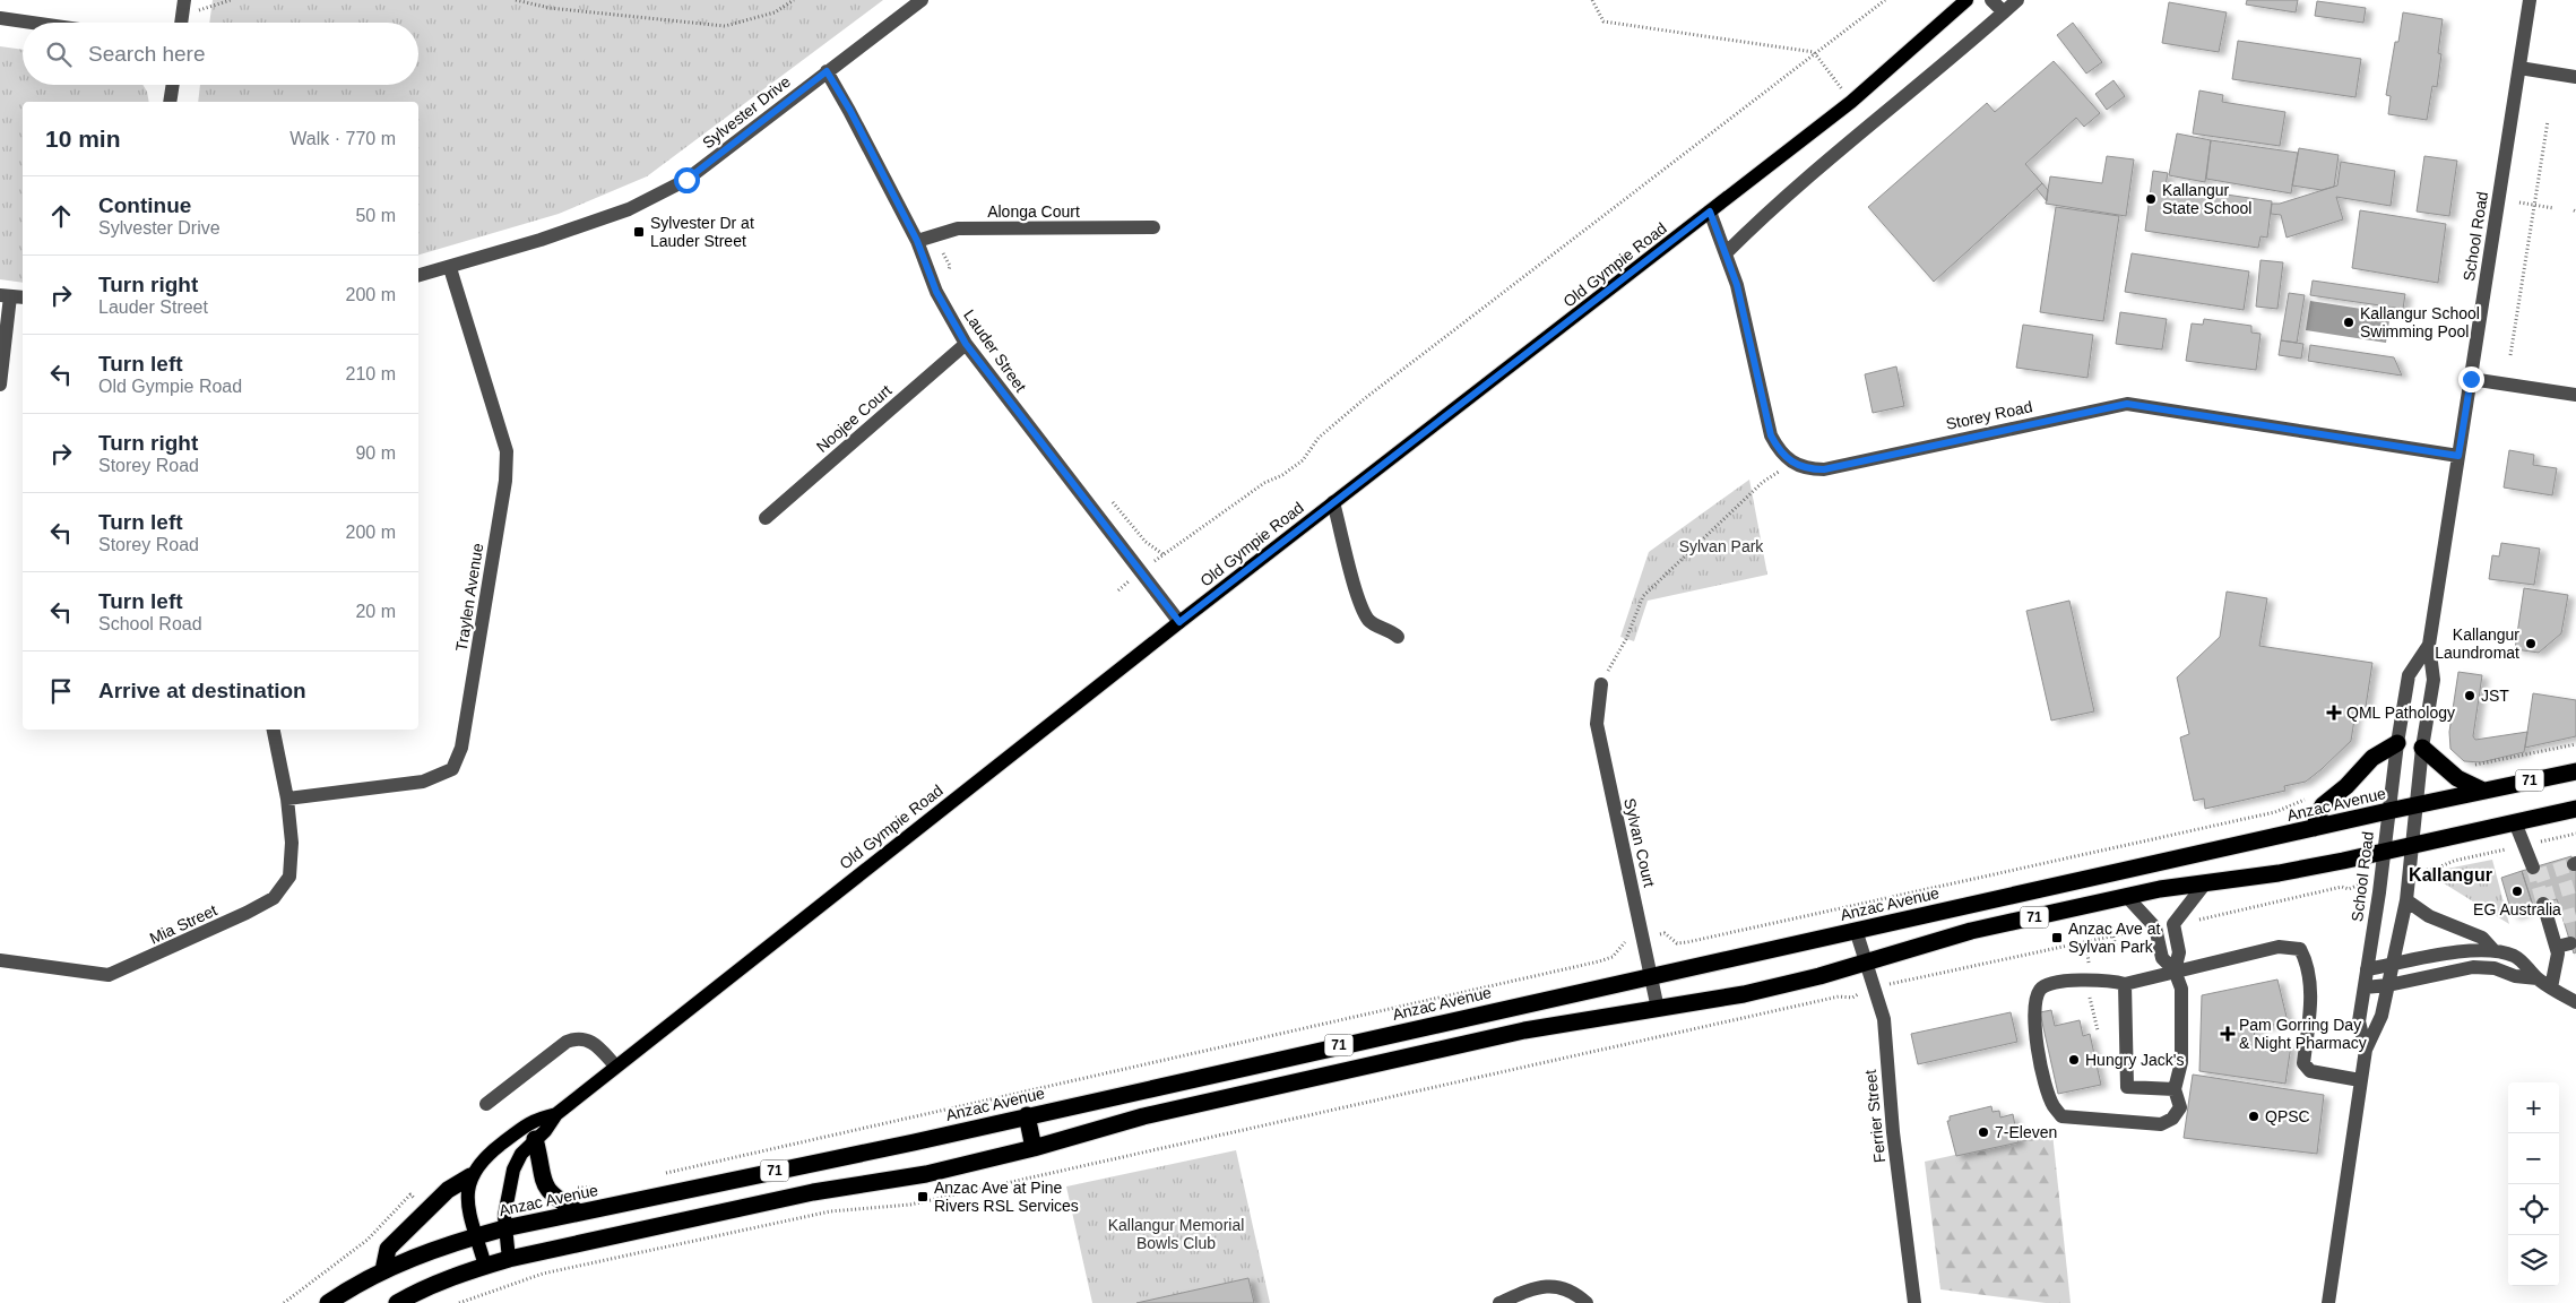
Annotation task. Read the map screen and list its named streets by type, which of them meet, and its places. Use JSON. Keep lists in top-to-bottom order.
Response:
{
  "streets": {
    "highway": ["71", "Anzac Avenue"],
    "main road": ["Old Gympie Road"],
    "street": [
      "Sylvester Drive",
      "Alonga Court",
      "School Road",
      "Lauder Street",
      "Storey Road",
      "Noojee Court",
      "Traylen Avenue",
      "Sylvan Court",
      "Mia Street",
      "Ferrier Street"
    ]
  },
  "crossings": [
    ["Sylvester Drive", "Lauder Street"],
    ["Sylvester Drive", "Traylen Avenue"],
    ["Alonga Court", "Lauder Street"],
    ["School Road", "Storey Road"],
    ["School Road", "71"],
    ["School Road", "Anzac Avenue"],
    ["Old Gympie Road", "Lauder Street"],
    ["Old Gympie Road", "71"],
    ["Old Gympie Road", "Anzac Avenue"],
    ["Lauder Street", "Noojee Court"],
    ["Traylen Avenue", "Mia Street"],
    ["71", "Sylvan Court"],
    ["71", "Ferrier Street"],
    ["Anzac Avenue", "Sylvan Court"],
    ["Anzac Avenue", "Ferrier Street"]
  ],
  "districts": ["Kallangur"],
  "parks": ["Sylvan Park", "Kallangur Memorial Bowls Club"],
  "places": {
    "other": [
      "Kallangur State School",
      "Kallangur School Swimming Pool",
      "Kallangur Laundromat",
      "JST",
      "EG Australia",
      "Hungry Jack's",
      "QPSC",
      "7-Eleven"
    ],
    "transit": ["Sylvester Dr at Lauder Street", "Anzac Ave at Sylvan Park", "Anzac Ave at Pine Rivers RSL Services"],
    "health": ["QML Pathology", "Pam Gorring Day & Night Pharmacy"]
  },
  "page": {
    "search": "Search here",
    "heading": ["10 min", "Walk · 770 m"],
    "list": [
      ["Continue", "Sylvester Drive", "50 m"],
      ["Turn right", "Lauder Street", "200 m"],
      ["Turn left", "Old Gympie Road", "210 m"],
      ["Turn right", "Storey Road", "90 m"],
      ["Turn left", "Storey Road", "200 m"],
      ["Turn left", "School Road", "20 m"],
      "Arrive at destination"
    ],
    "map_buttons": ["+", "−"]
  }
}
